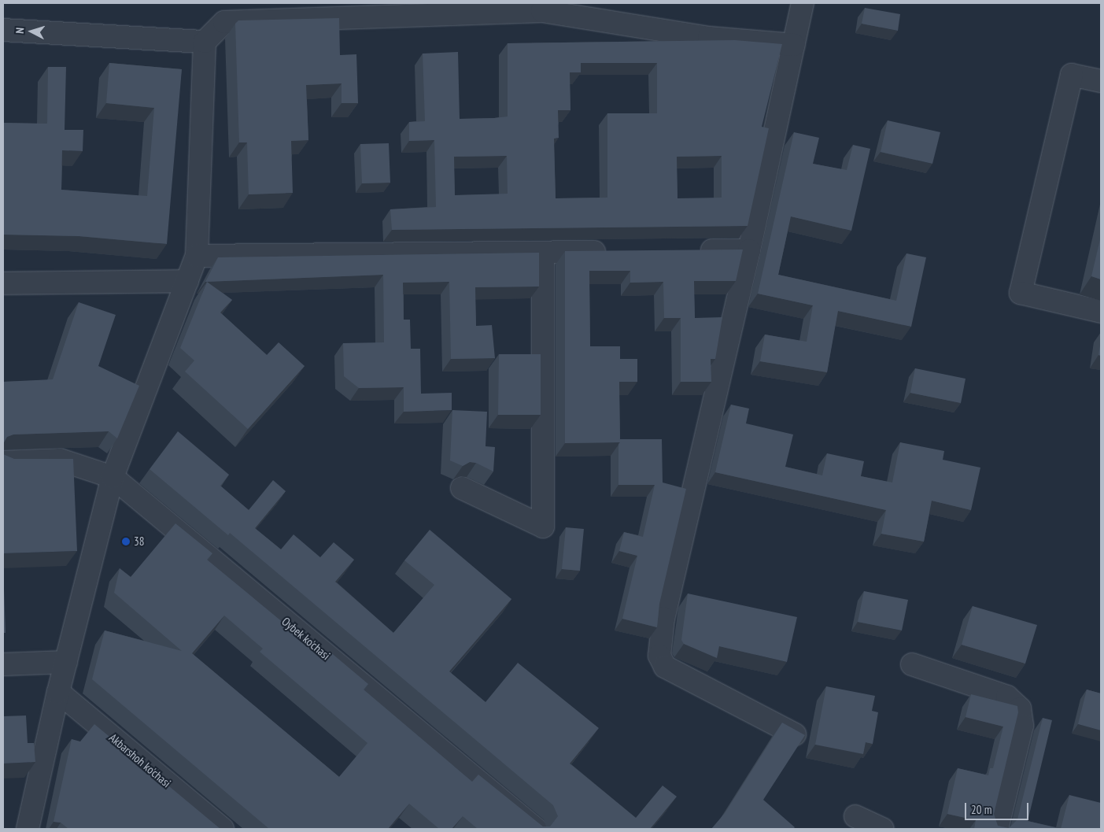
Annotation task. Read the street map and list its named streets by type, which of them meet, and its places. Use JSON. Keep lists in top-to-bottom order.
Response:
{
  "streets": {
    "street": ["Oybek ko'chasi", "Akbarshoh ko'chasi"]
  },
  "places": ["38"],
  "scale_bar": "20 m",
  "north": "left"
}
